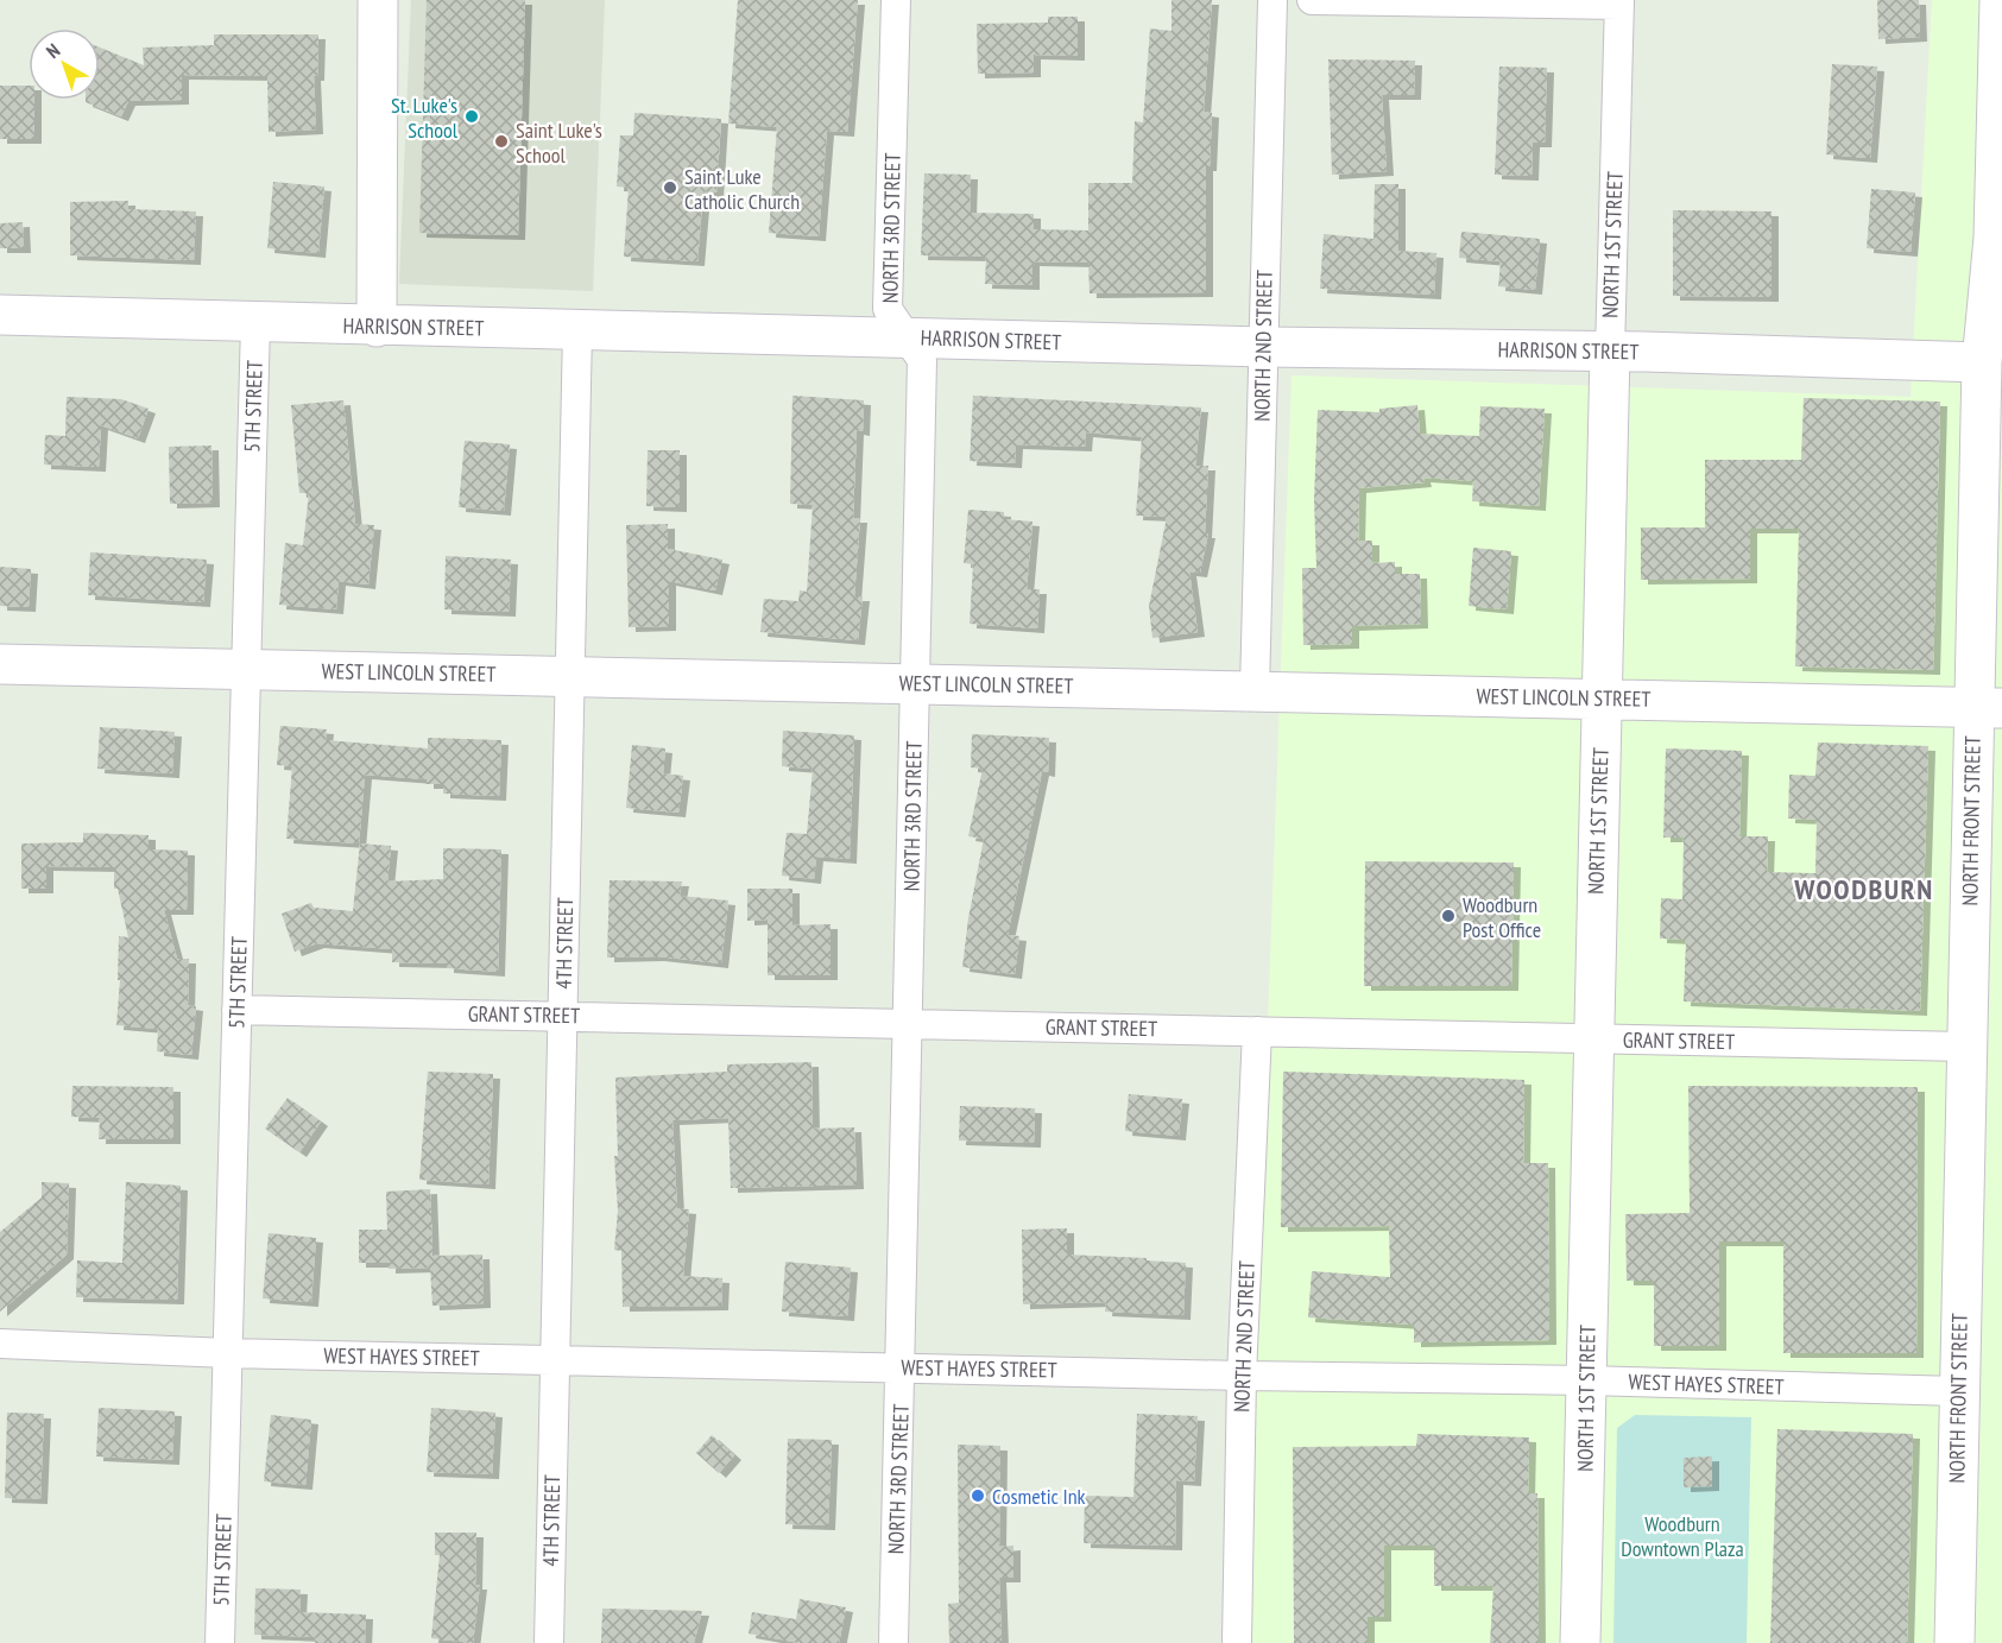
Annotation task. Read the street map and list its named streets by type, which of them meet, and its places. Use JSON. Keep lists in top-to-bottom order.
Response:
{
  "streets": {
    "street": [
      "NORTH 3RD STREET",
      "NORTH 1ST STREET",
      "HARRISON STREET",
      "NORTH 2ND STREET",
      "5TH STREET",
      "WEST LINCOLN STREET",
      "NORTH FRONT STREET",
      "4TH STREET",
      "GRANT STREET",
      "WEST HAYES STREET"
    ]
  },
  "crossings": [
    ["NORTH 3RD STREET", "HARRISON STREET"],
    ["NORTH 3RD STREET", "WEST LINCOLN STREET"],
    ["NORTH 3RD STREET", "GRANT STREET"],
    ["NORTH 3RD STREET", "WEST HAYES STREET"],
    ["NORTH 1ST STREET", "HARRISON STREET"],
    ["NORTH 1ST STREET", "WEST LINCOLN STREET"],
    ["NORTH 1ST STREET", "GRANT STREET"],
    ["NORTH 1ST STREET", "WEST HAYES STREET"],
    ["HARRISON STREET", "NORTH 2ND STREET"],
    ["HARRISON STREET", "5TH STREET"],
    ["HARRISON STREET", "NORTH FRONT STREET"],
    ["HARRISON STREET", "4TH STREET"],
    ["NORTH 2ND STREET", "WEST LINCOLN STREET"],
    ["NORTH 2ND STREET", "GRANT STREET"],
    ["NORTH 2ND STREET", "WEST HAYES STREET"],
    ["5TH STREET", "WEST LINCOLN STREET"],
    ["5TH STREET", "GRANT STREET"],
    ["5TH STREET", "WEST HAYES STREET"],
    ["WEST LINCOLN STREET", "NORTH FRONT STREET"],
    ["WEST LINCOLN STREET", "4TH STREET"],
    ["NORTH FRONT STREET", "GRANT STREET"],
    ["NORTH FRONT STREET", "WEST HAYES STREET"],
    ["4TH STREET", "GRANT STREET"],
    ["4TH STREET", "WEST HAYES STREET"]
  ],
  "districts": ["WOODBURN"],
  "parks": ["Woodburn Downtown Plaza"],
  "places": [
    "St. Luke's School",
    "Saint Luke's School",
    "Saint Luke Catholic Church",
    "Woodburn Post Office",
    "Cosmetic Ink"
  ],
  "north": "top left"
}
